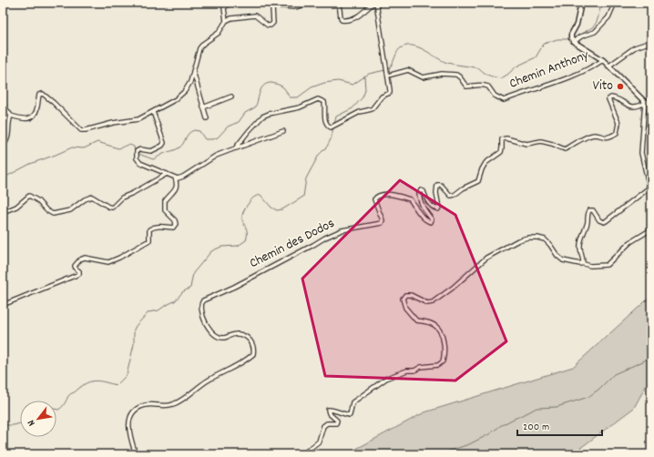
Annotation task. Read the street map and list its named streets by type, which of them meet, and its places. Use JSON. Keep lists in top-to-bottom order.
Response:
{
  "streets": {
    "street": ["Chemin Anthony", "Chemin des Dodos"]
  },
  "places": ["Vito"],
  "scale_bar": "200 m",
  "north": "bottom left"
}
